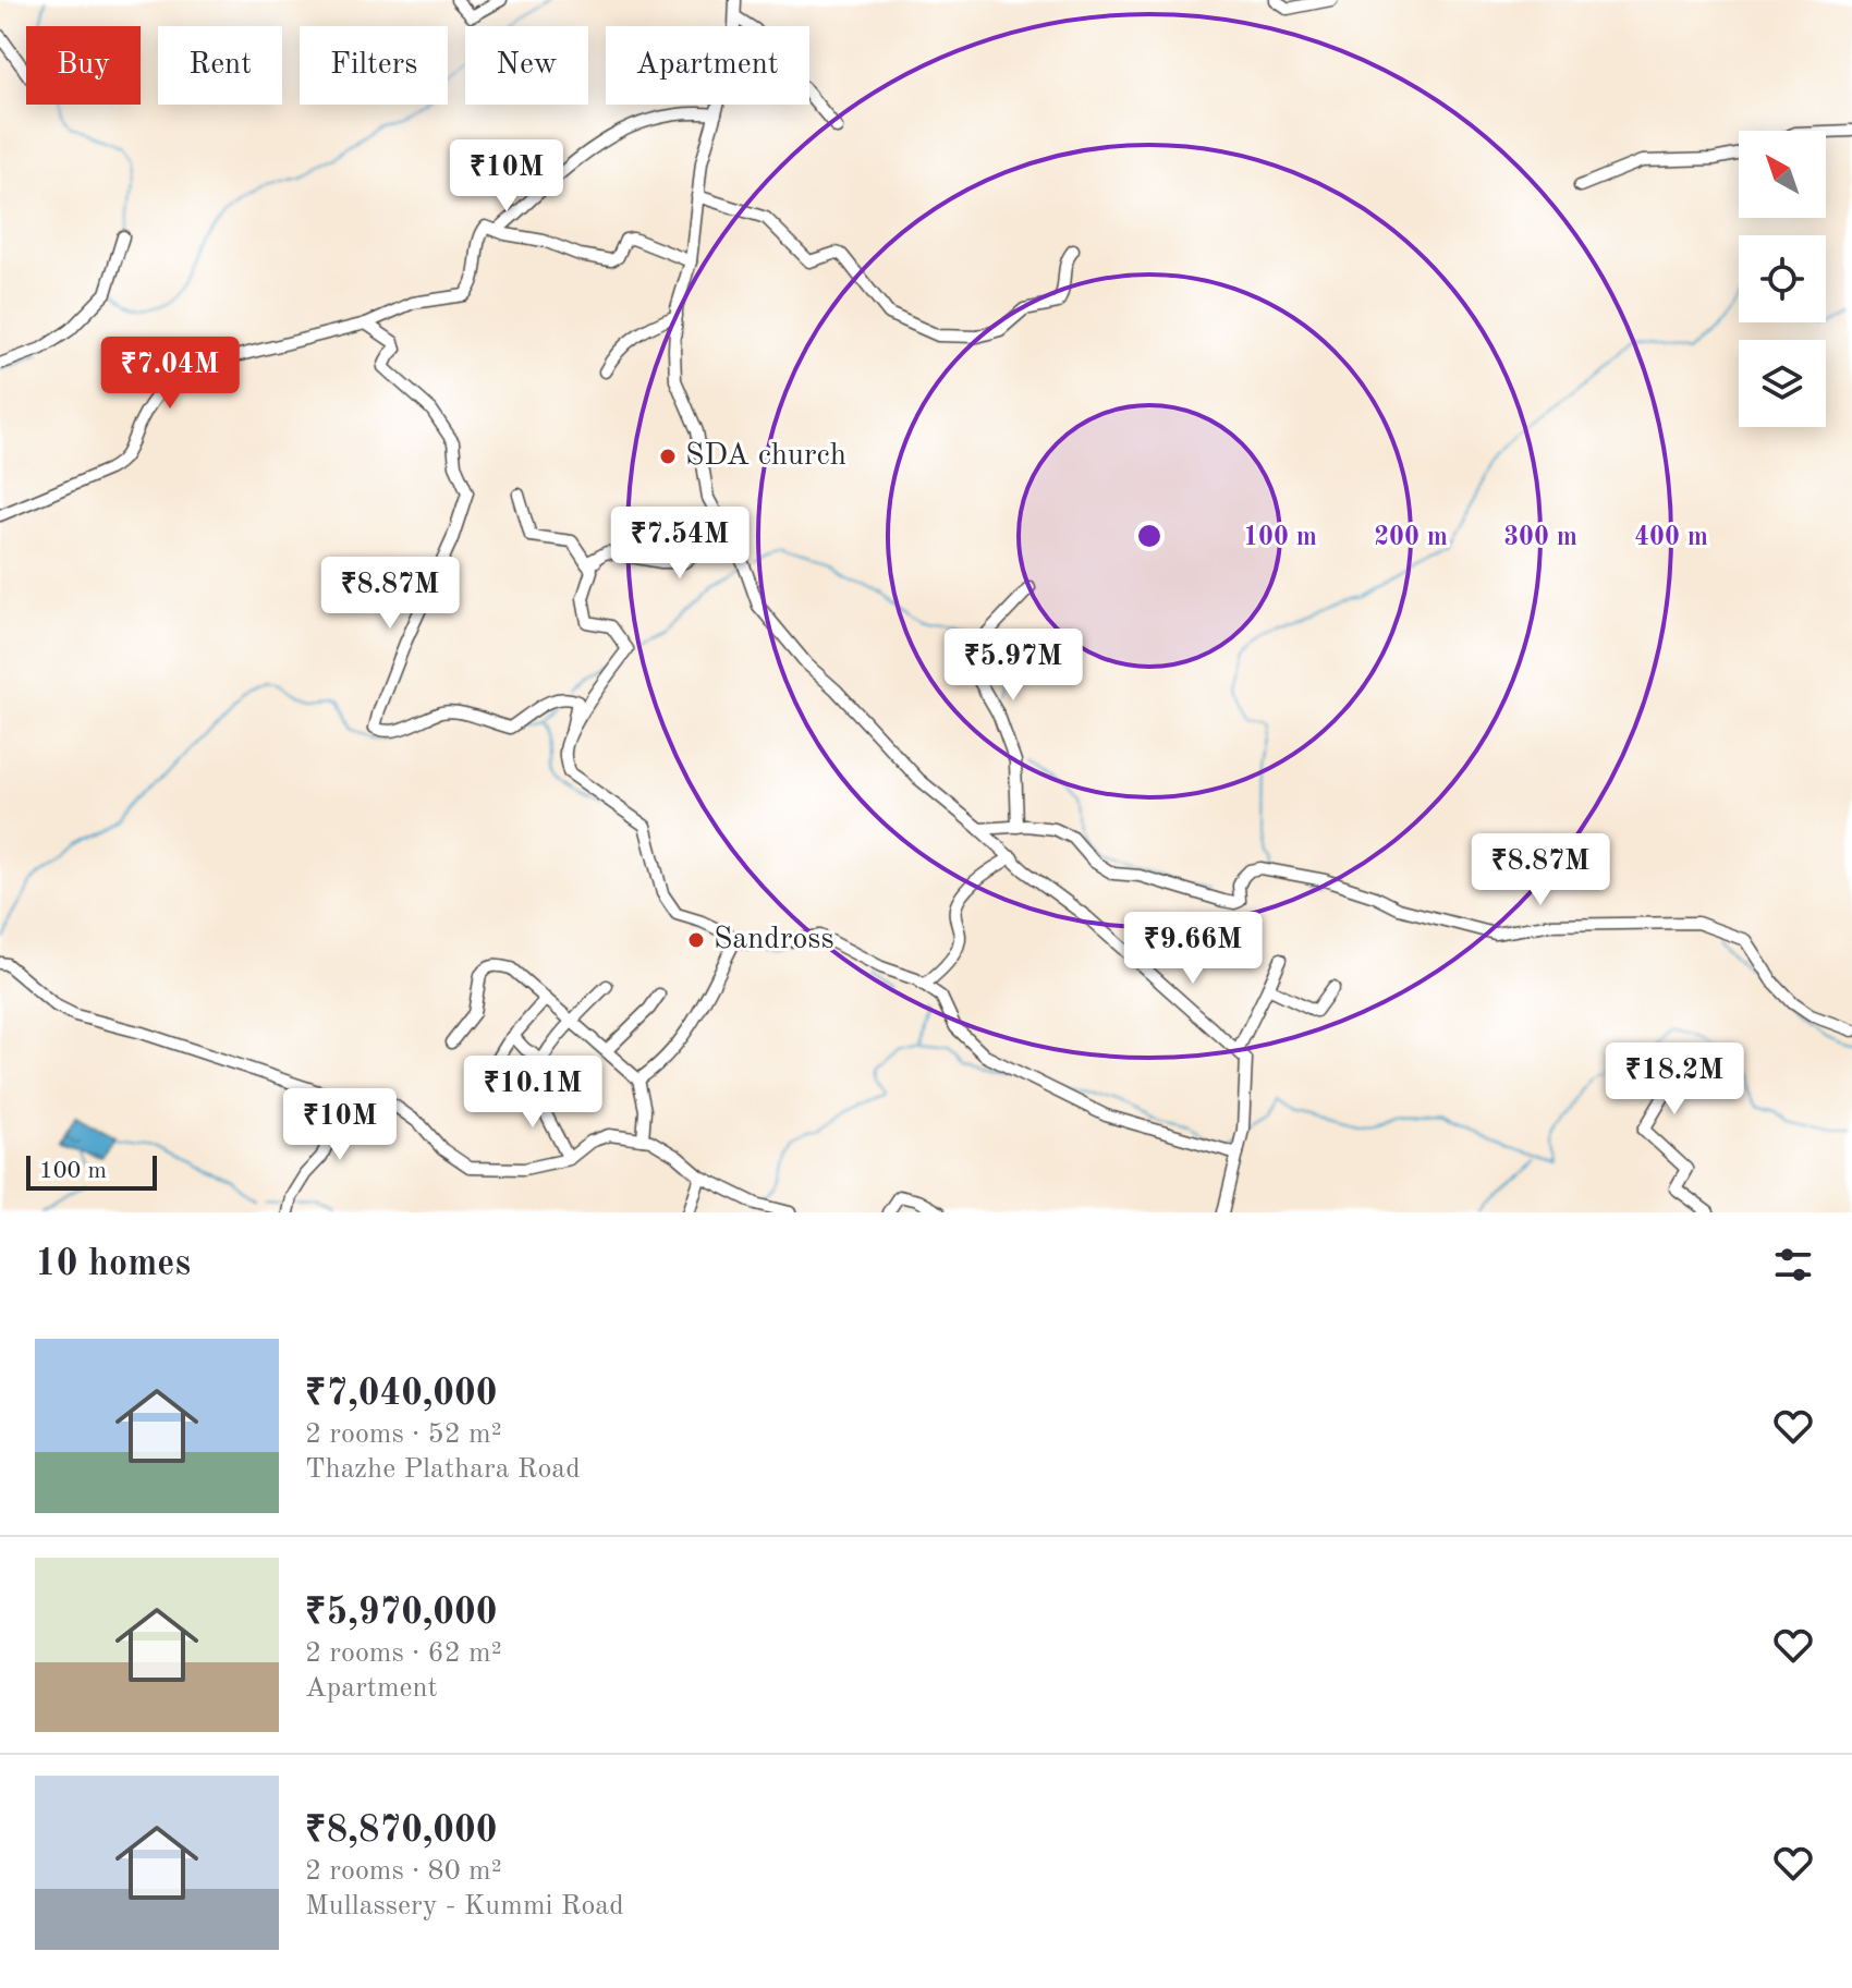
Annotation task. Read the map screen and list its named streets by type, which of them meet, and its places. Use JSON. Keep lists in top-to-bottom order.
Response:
{
  "places": ["SDA church", "Sandross"],
  "scale_bar": "100 m",
  "north": "top left",
  "page": {
    "chip": [
      "Buy",
      "Rent",
      "Filters",
      "New",
      "Apartment"
    ],
    "price": [
      "₹10M",
      "₹7.04M",
      "₹7.54M",
      "₹8.87M",
      "₹5.97M",
      "₹8.87M",
      "₹9.66M",
      "₹18.2M",
      "₹10.1M",
      "₹10M"
    ],
    "scale": "100 m",
    "heading": "10 homes",
    "list": [
      {
        "name": "₹7,040,000",
        "note": "2 rooms · 52 m² · Thazhe Plathara Road"
      },
      {
        "name": "₹5,970,000",
        "note": "2 rooms · 62 m² · Apartment"
      },
      {
        "name": "₹8,870,000",
        "note": "2 rooms · 80 m² · Mullassery - Kummi Road"
      }
    ]
  },
  "rings": [
    "100 m",
    "200 m",
    "300 m",
    "400 m"
  ]
}
